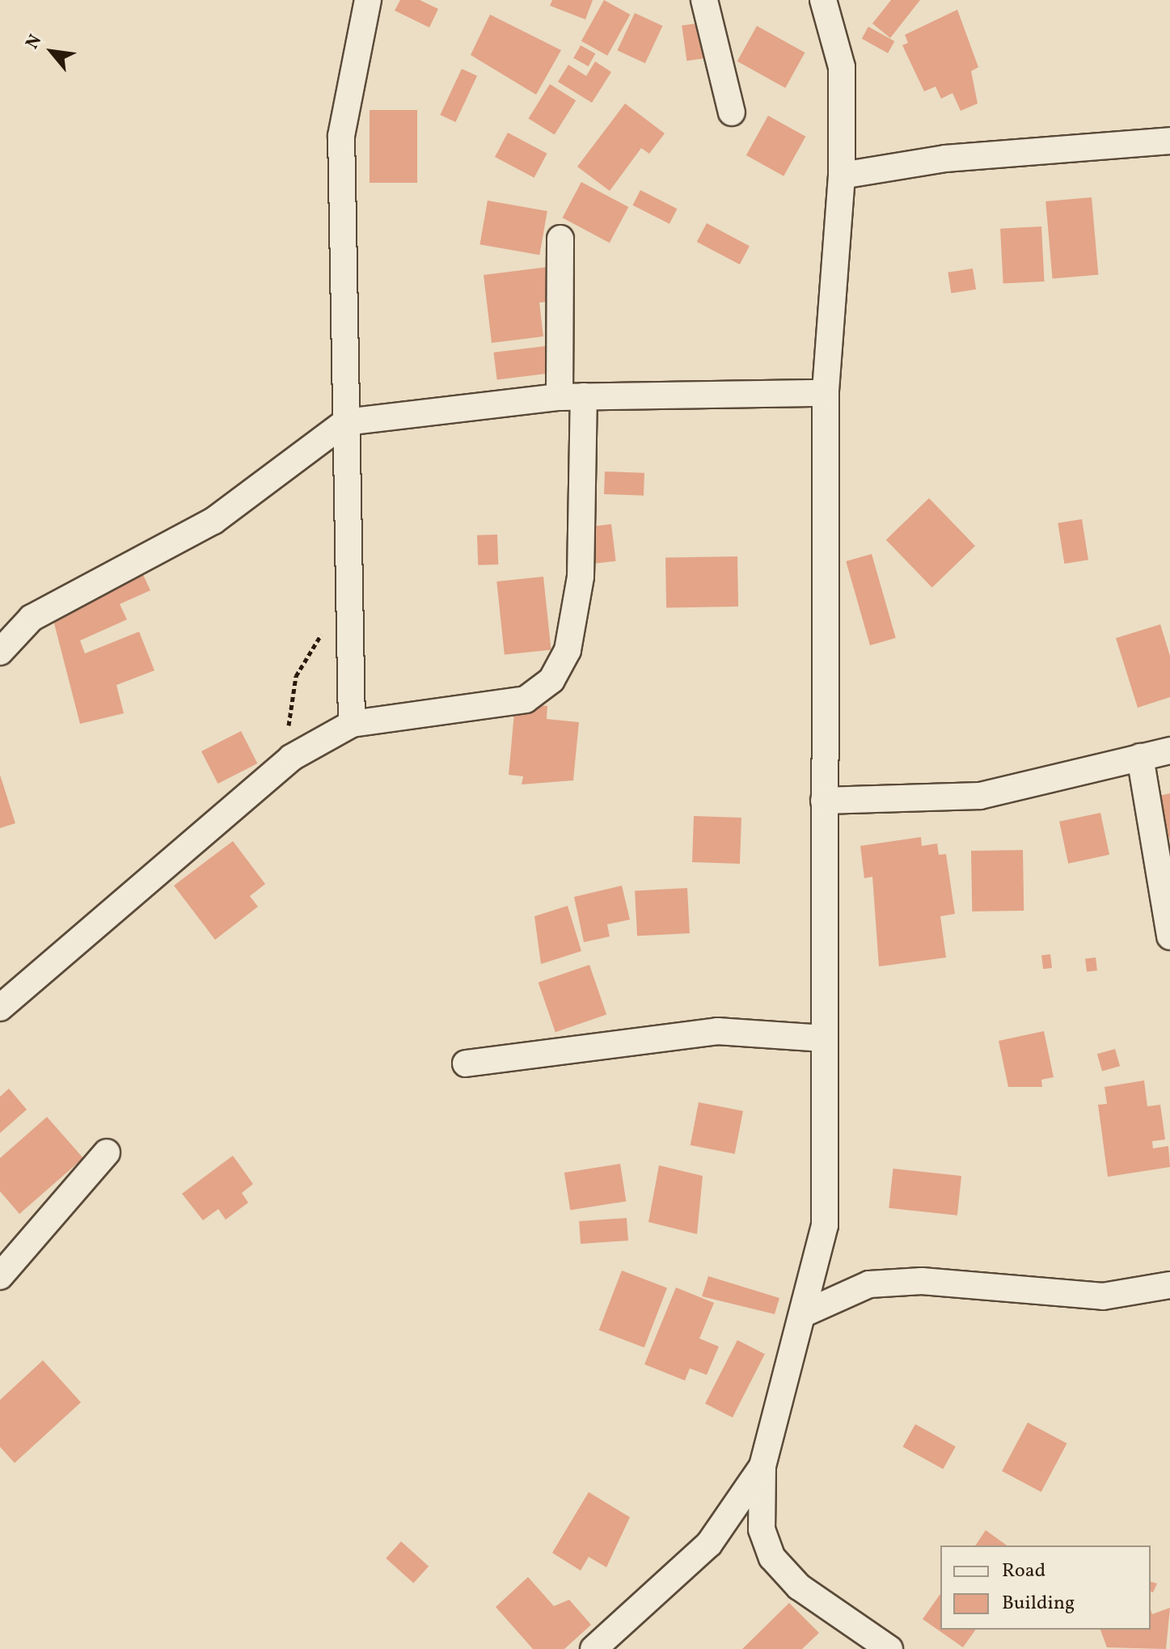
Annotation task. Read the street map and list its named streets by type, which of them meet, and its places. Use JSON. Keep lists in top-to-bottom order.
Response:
{
  "legend": ["Road", "Building"],
  "north": "top left"
}
